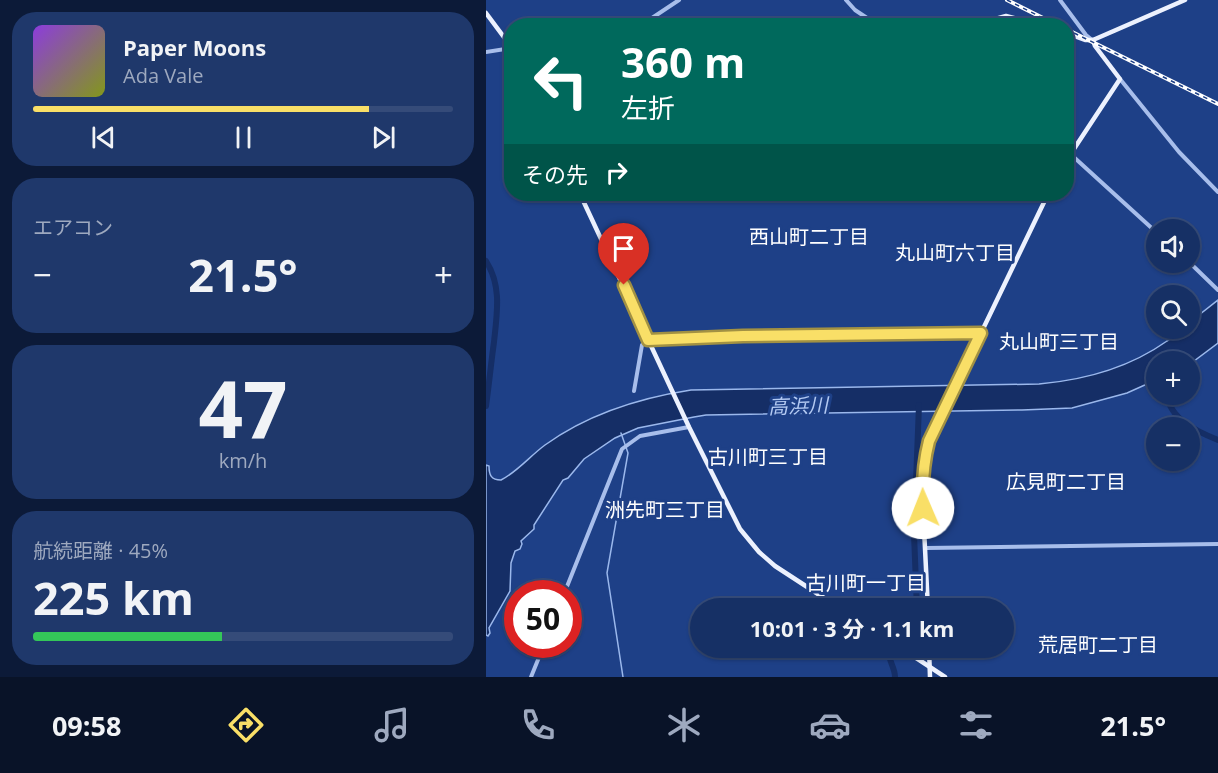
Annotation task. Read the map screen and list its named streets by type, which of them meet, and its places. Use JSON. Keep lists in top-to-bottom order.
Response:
{
  "districts": [
    "西山町二丁目",
    "丸山町六丁目",
    "丸山町三丁目",
    "古川町三丁目",
    "広見町二丁目",
    "洲先町三丁目",
    "古川町一丁目",
    "荒居町二丁目"
  ],
  "water": ["高浜川"],
  "page": {
    "turn": ["360 m", "左折"],
    "song": ["Paper Moons", "Ada Vale"],
    "then": "その先",
    "tile": [
      "エアコン",
      ["47", "km/h"],
      ["航続距離 · 45%", "225 km"]
    ],
    "map_buttons": ["+", "−"],
    "heat": ["−", "21.5°", "+"],
    "limit": "50",
    "trip": "10:01 · 3 分 · 1.1 km",
    "tabs": ["09:58", "21.5°"]
  }
}
